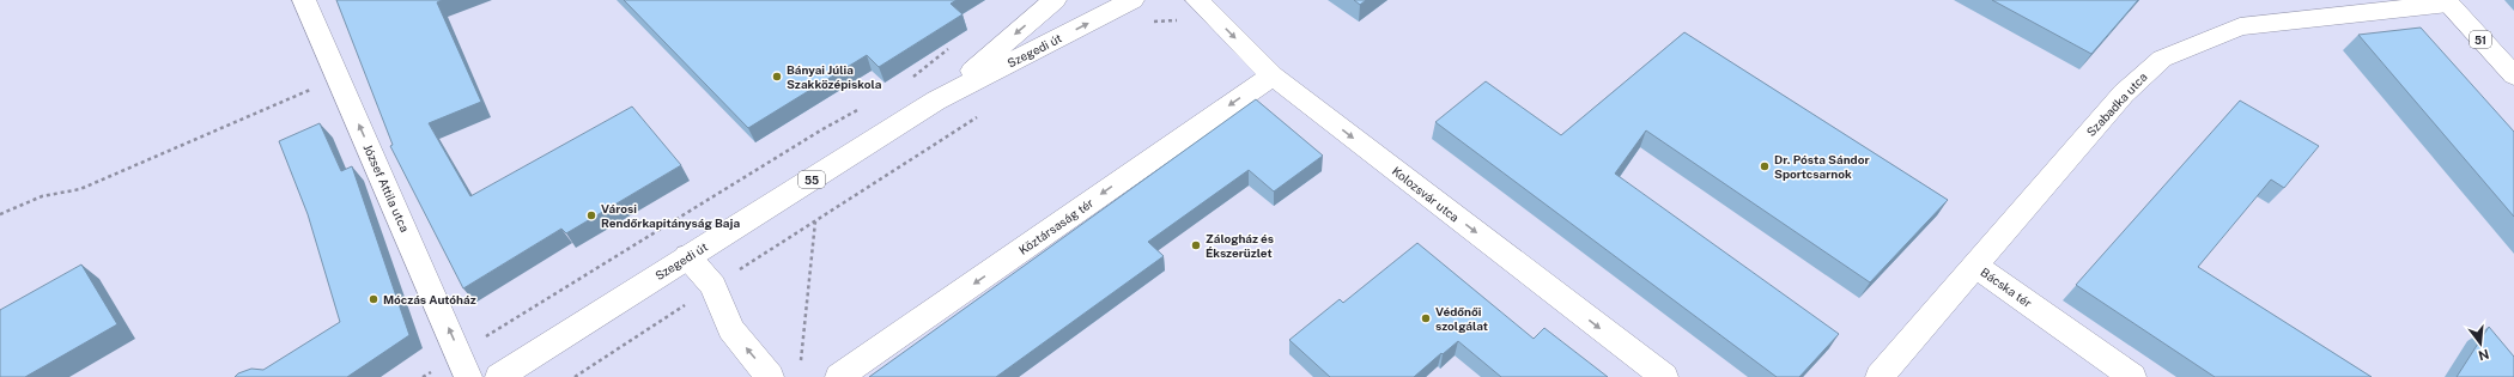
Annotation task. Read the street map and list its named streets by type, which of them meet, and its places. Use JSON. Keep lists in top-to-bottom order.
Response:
{
  "streets": {
    "street": [
      "51",
      "Szegedi út",
      "Szabadka utca",
      "55",
      "József Attila utca",
      "Kolozsvár utca",
      "Köztársaság tér",
      "Bácska tér"
    ]
  },
  "crossings": [
    ["51", "Szabadka utca"],
    ["Szabadka utca", "Bácska tér"],
    ["Kolozsvár utca", "Köztársaság tér"]
  ],
  "one_way": ["József Attila utca", "Kolozsvár utca", "Köztársaság tér"],
  "places": [
    "Bányai Júlia Szakközépiskola",
    "Dr. Pósta Sándor Sportcsarnok",
    "Városi Rendőrkapitányság Baja",
    "Zálogház és Ékszerüzlet",
    "Móczás Autóház",
    "Védőnői szolgálat"
  ],
  "north": "bottom"
}
